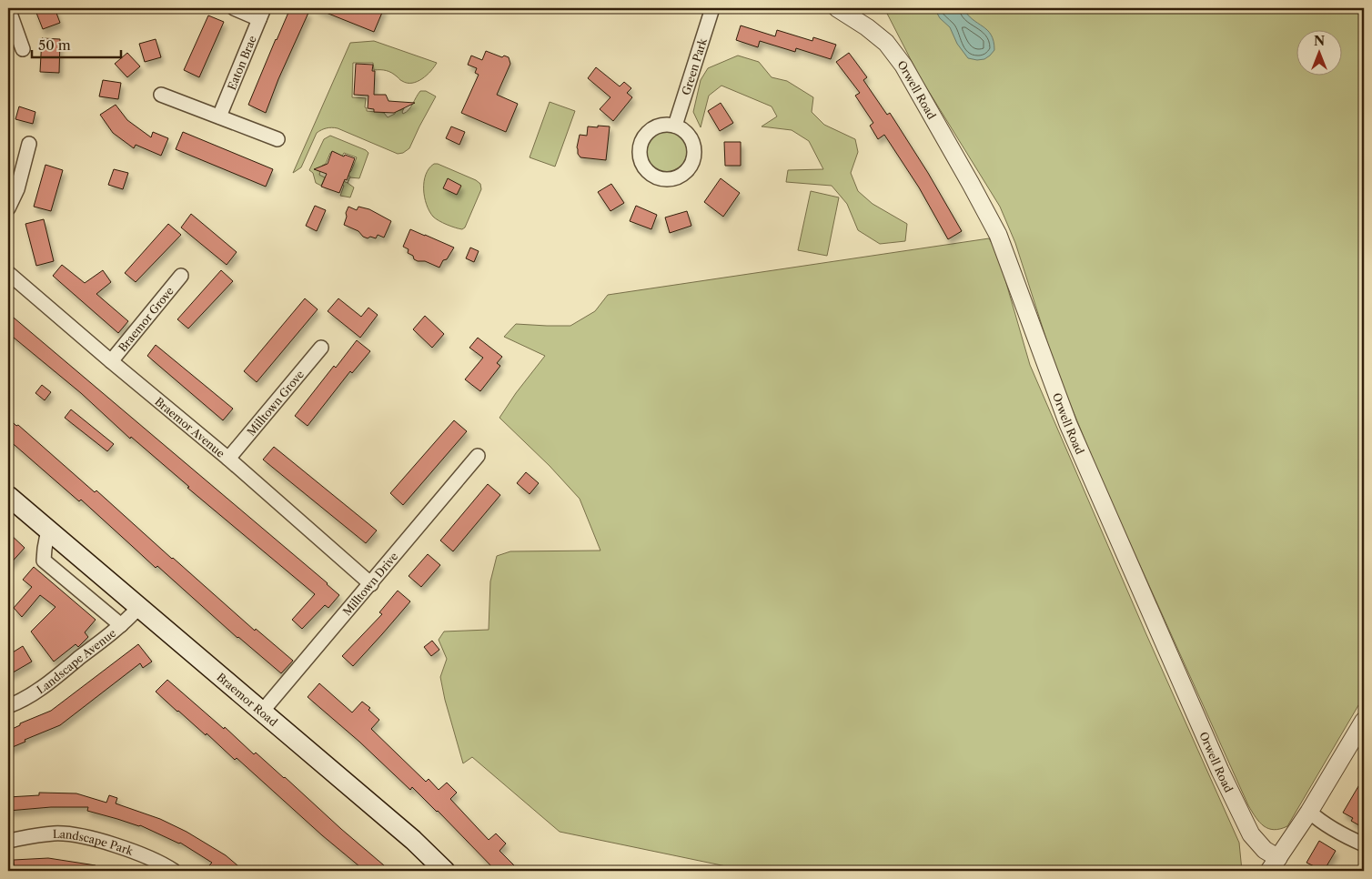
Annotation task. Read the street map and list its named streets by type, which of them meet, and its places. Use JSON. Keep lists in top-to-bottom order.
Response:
{
  "streets": {
    "main road": ["Braemor Road"],
    "street": [
      "Eaton Brae",
      "Green Park",
      "Orwell Road",
      "Braemor Grove",
      "Milltown Grove",
      "Braemor Avenue",
      "Milltown Drive",
      "Landscape Avenue",
      "Landscape Park"
    ]
  },
  "crossings": [
    ["Braemor Grove", "Braemor Avenue"],
    ["Milltown Grove", "Braemor Avenue"],
    ["Braemor Avenue", "Milltown Drive"],
    ["Milltown Drive", "Braemor Road"],
    ["Landscape Avenue", "Braemor Road"]
  ],
  "scale_bar": "50 m",
  "north": "top"
}
